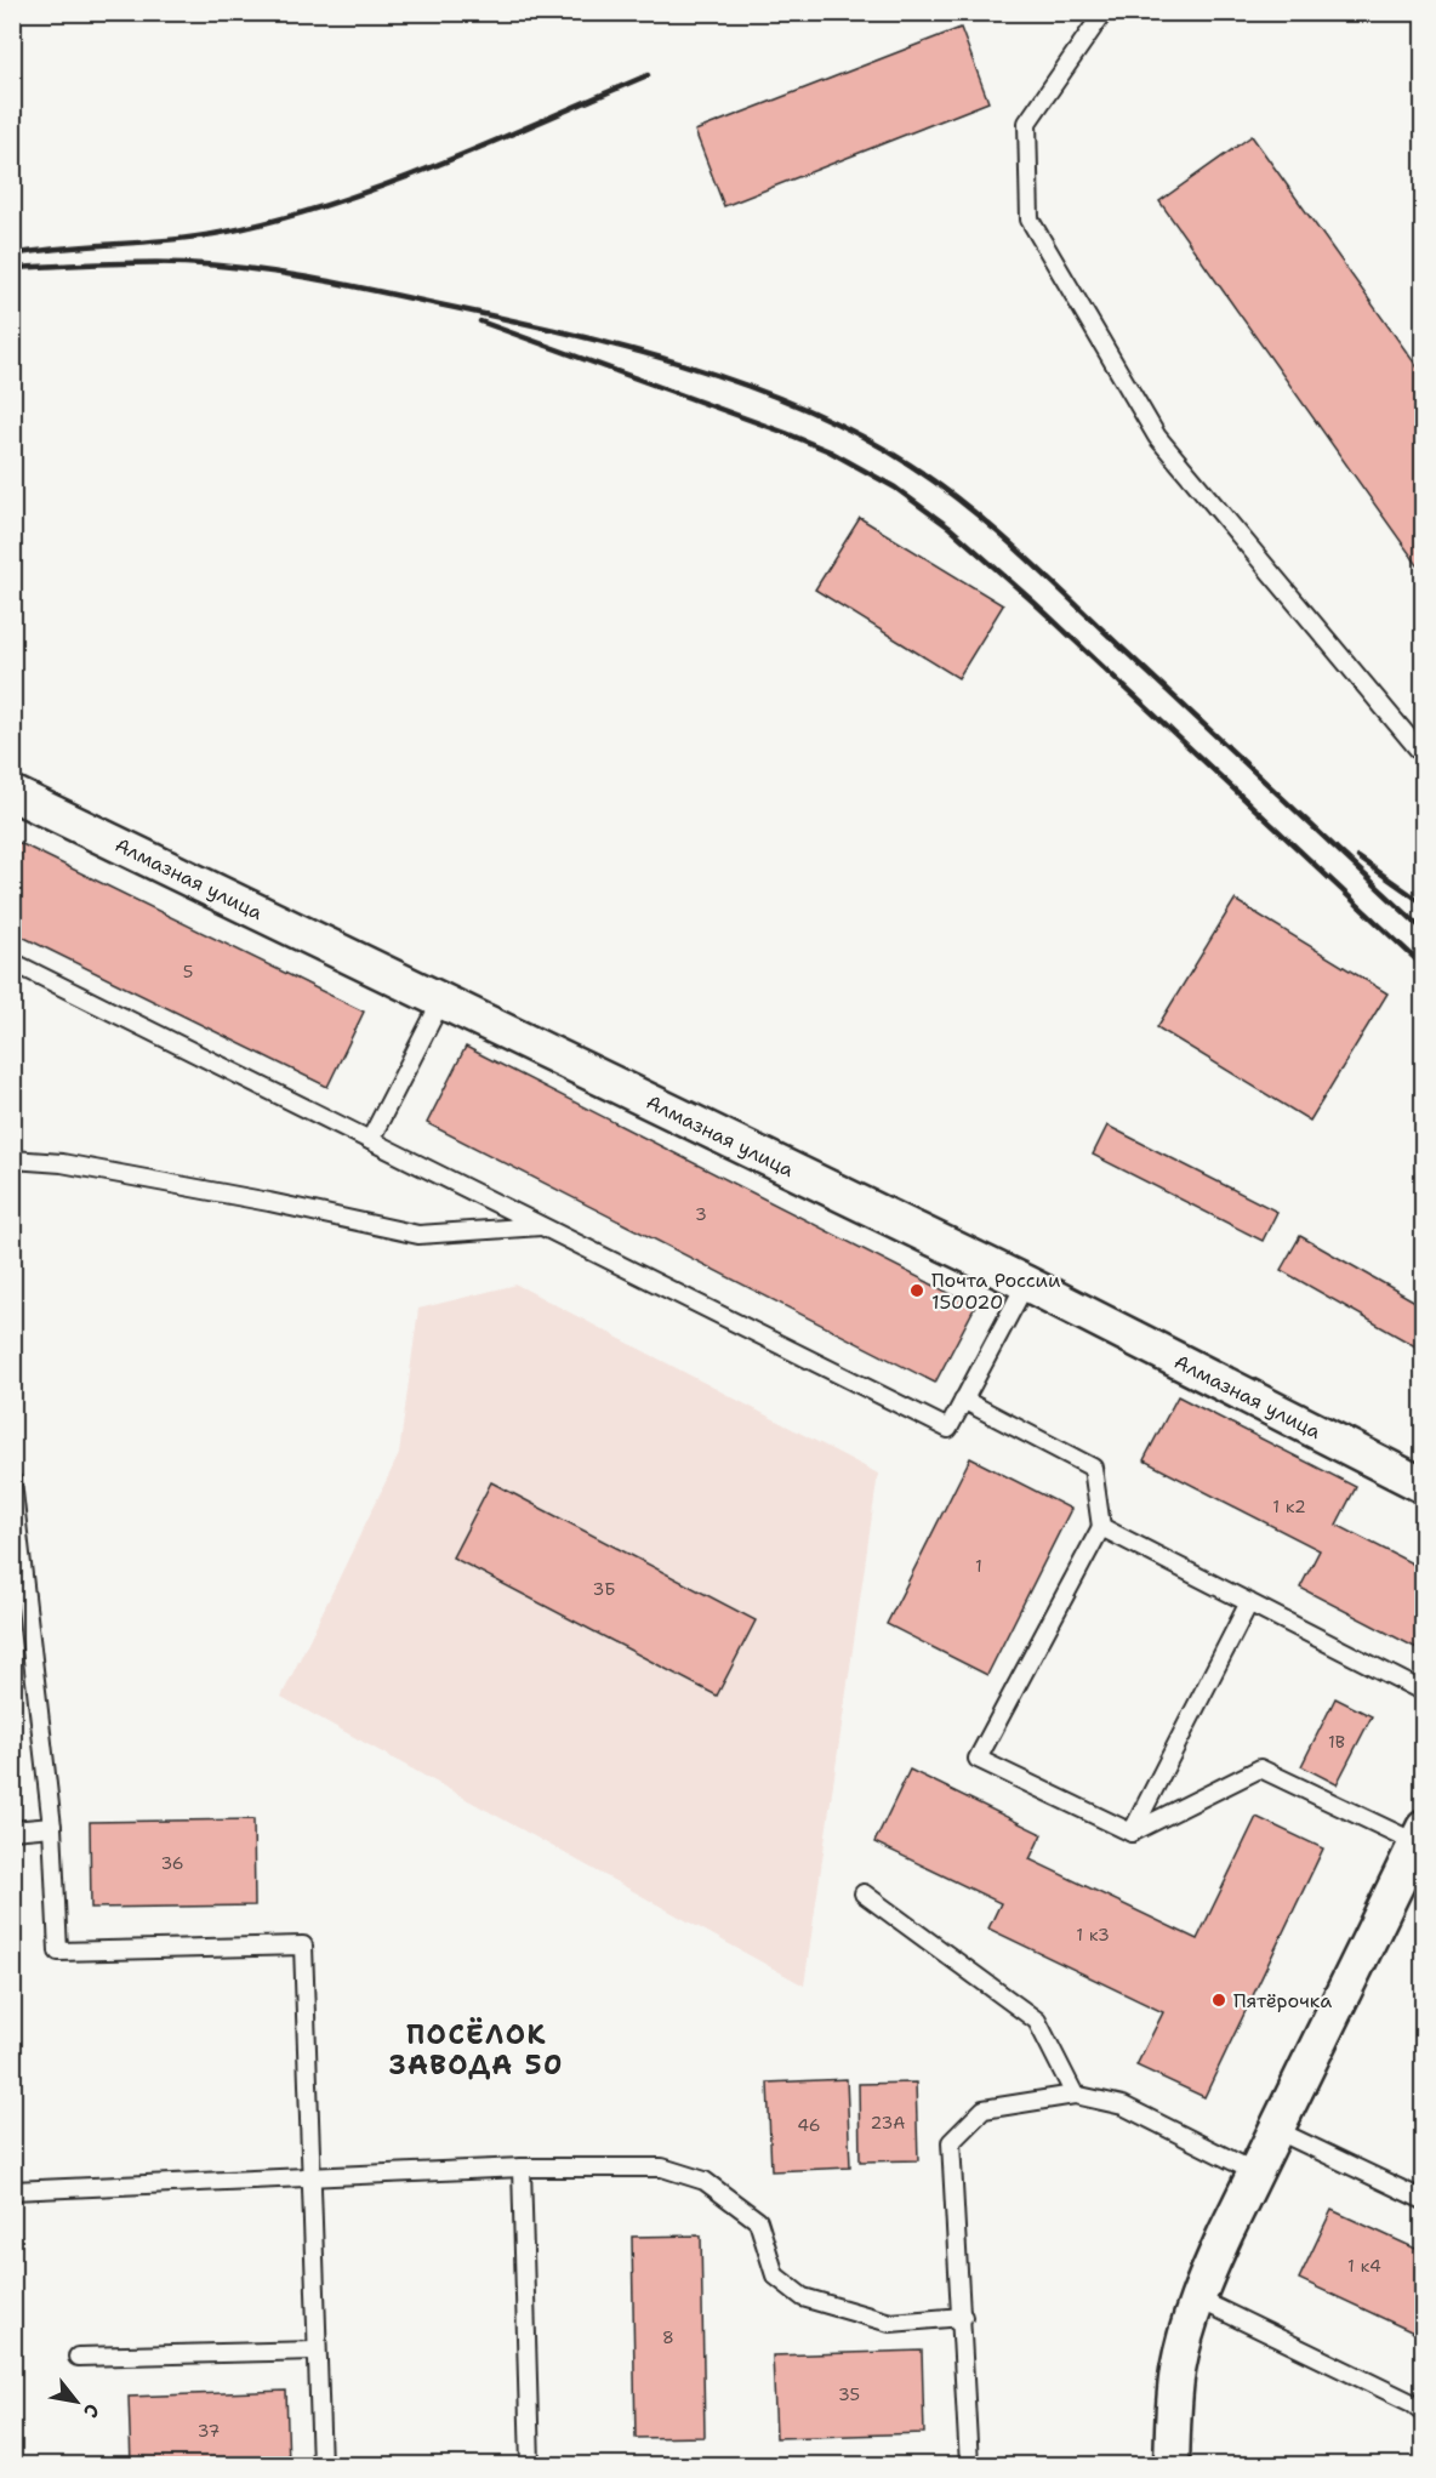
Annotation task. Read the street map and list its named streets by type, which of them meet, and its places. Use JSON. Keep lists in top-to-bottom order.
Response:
{
  "streets": {
    "street": ["Алмазная улица"]
  },
  "districts": ["ПОСЁЛОК ЗАВОДА 50"],
  "places": ["Почта России 150020", "Пятёрочка"],
  "house_numbers": [
    "5",
    "3",
    "1 к2",
    "1",
    "3Б",
    "1В",
    "36",
    "1 к3",
    "23А",
    "46",
    "1 к4",
    "8",
    "35",
    "37"
  ],
  "north": "bottom right"
}
